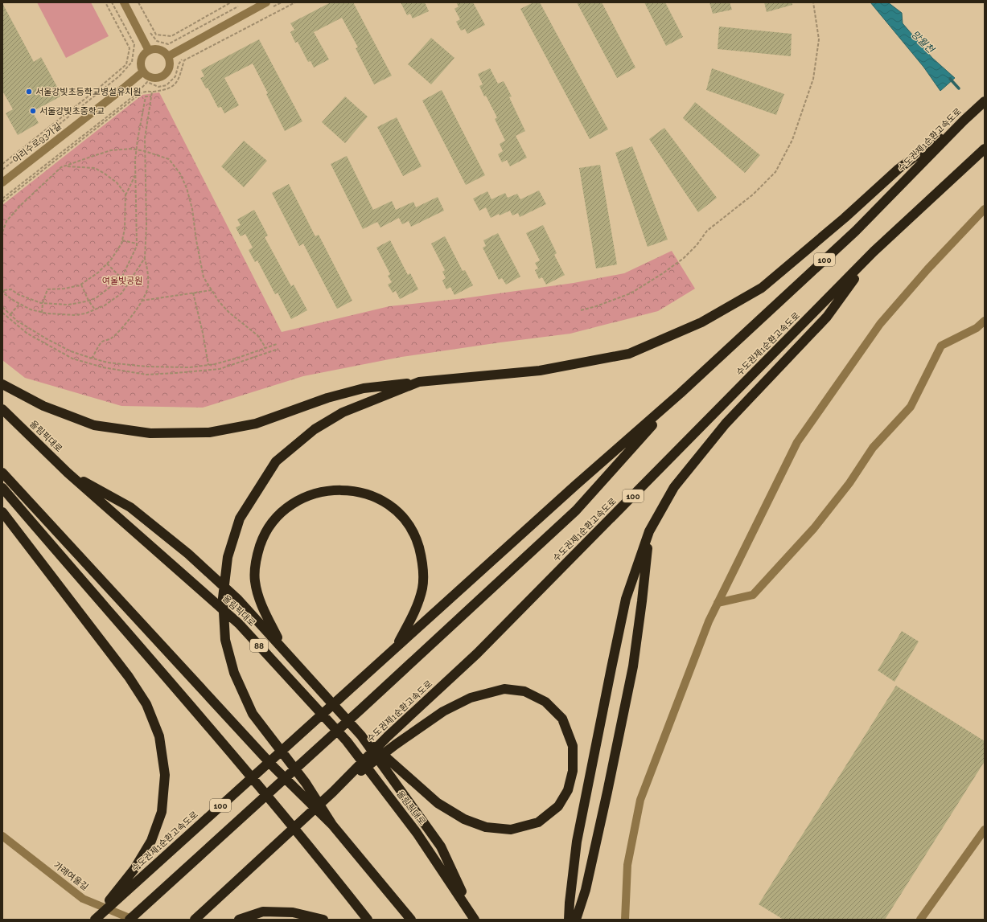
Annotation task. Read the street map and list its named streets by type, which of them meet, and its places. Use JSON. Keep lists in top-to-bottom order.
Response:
{
  "streets": {
    "highway": [
      "수도권제1순환고속도로",
      "100",
      "올림픽대로",
      "88"
    ],
    "street": ["아리수로93가길", "가래여울길"]
  },
  "water": ["망월천"],
  "parks": ["여울빛공원"],
  "places": ["서울강빛초등학교병설유치원", "서울강빛초중학교"]
}
